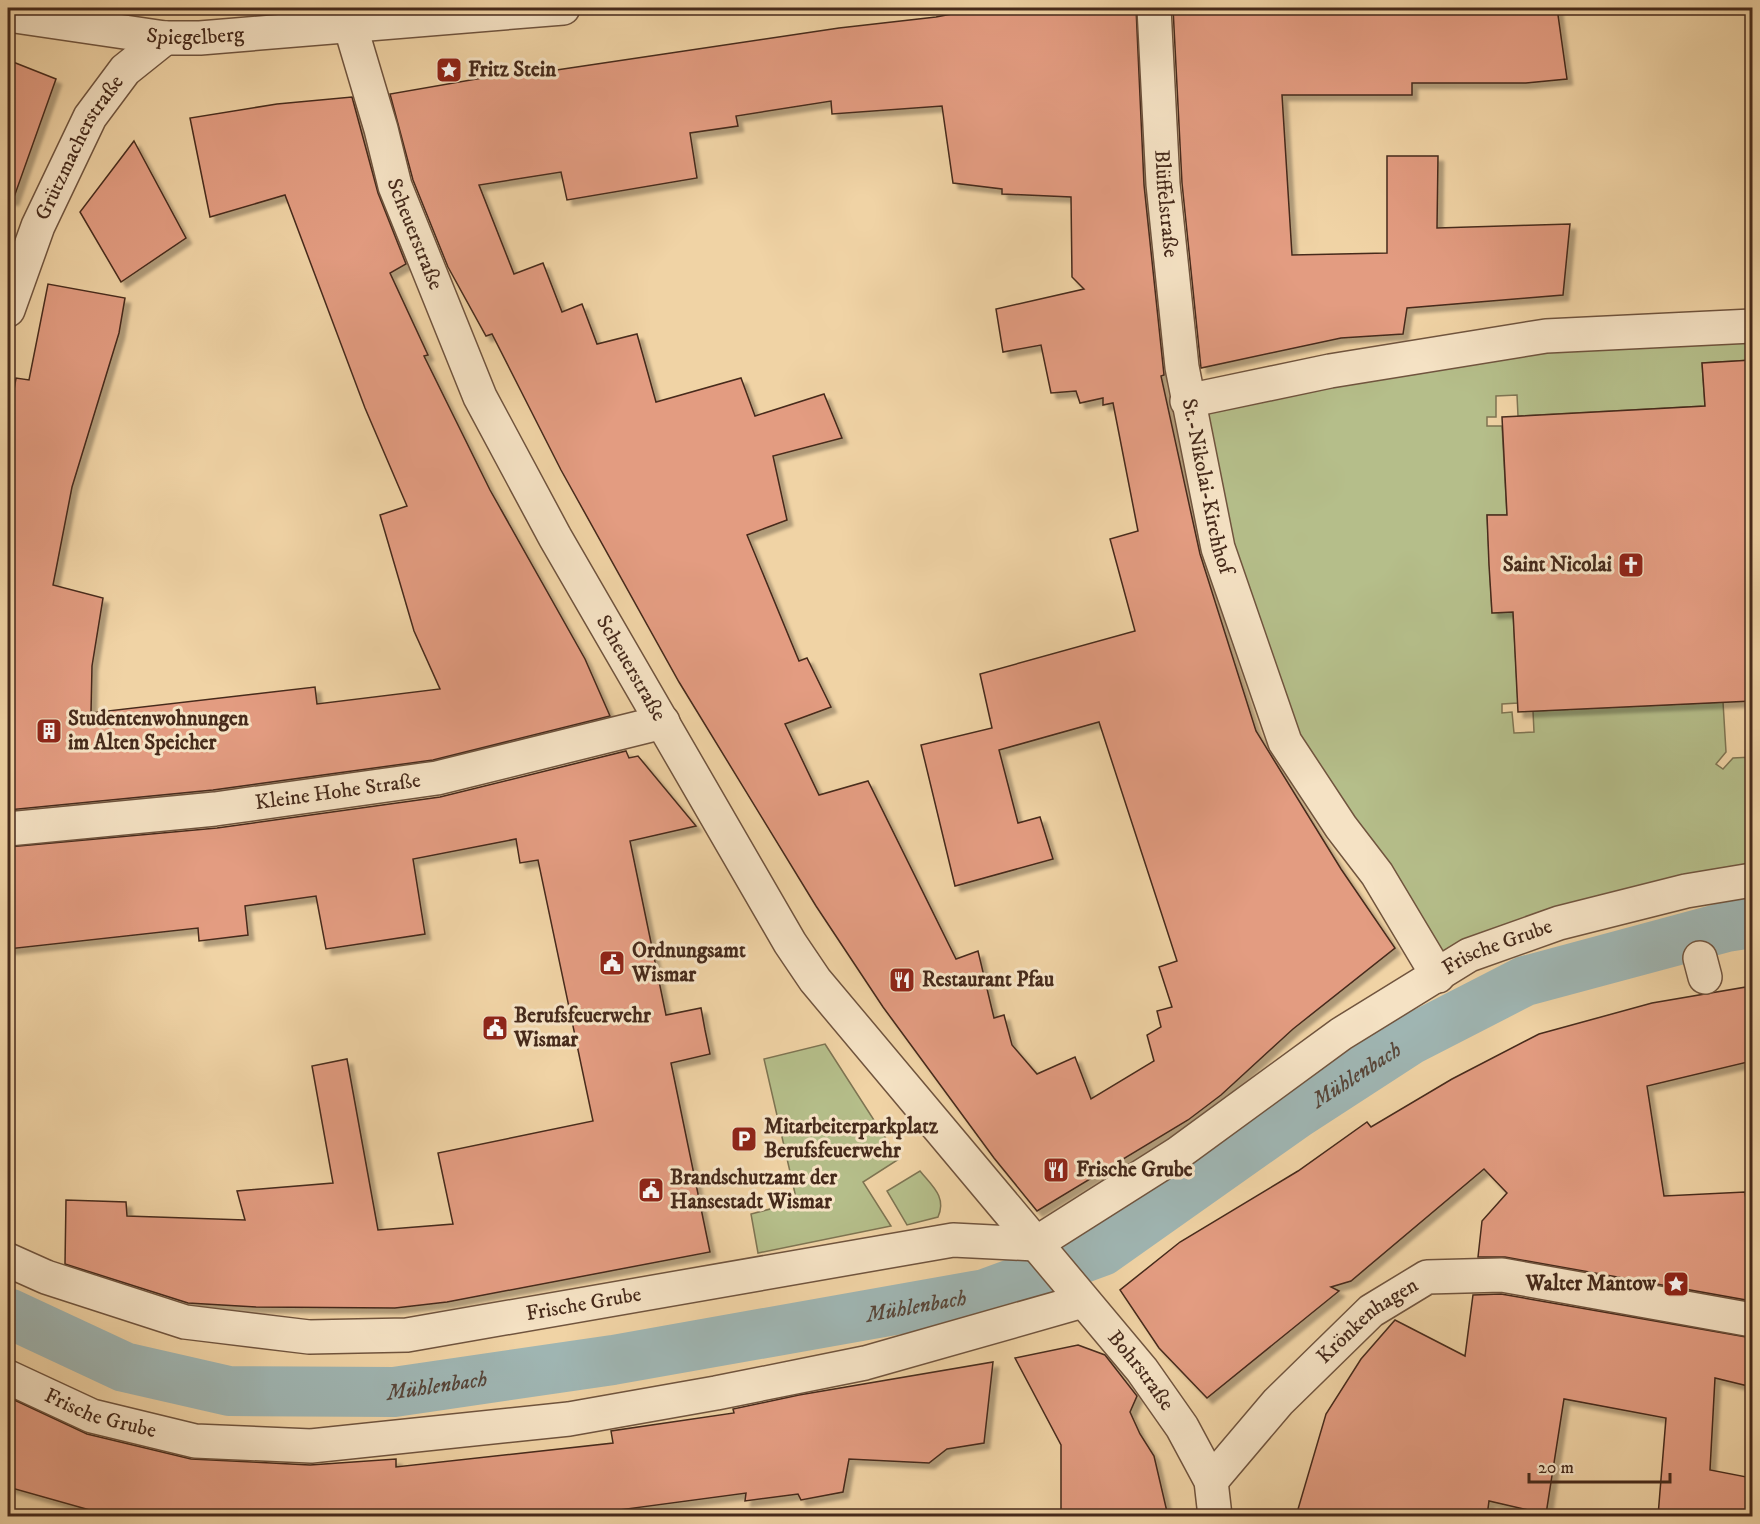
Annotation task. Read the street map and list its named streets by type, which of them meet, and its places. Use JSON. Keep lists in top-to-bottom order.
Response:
{
  "streets": {
    "street": [
      "Spiegelberg",
      "Grützmacherstraße",
      "Blüffelstraße",
      "Scheuerstraße",
      "St.-Nikolai-Kirchhof",
      "Kleine Hohe Straße",
      "Frische Grube",
      "Krönkenhagen",
      "Bohrstraße"
    ]
  },
  "crossings": [
    ["Spiegelberg", "Grützmacherstraße"],
    ["Spiegelberg", "Scheuerstraße"],
    ["Blüffelstraße", "St.-Nikolai-Kirchhof"],
    ["Scheuerstraße", "Kleine Hohe Straße"],
    ["Scheuerstraße", "Frische Grube"],
    ["Scheuerstraße", "Bohrstraße"],
    ["St.-Nikolai-Kirchhof", "Frische Grube"],
    ["Frische Grube", "Bohrstraße"],
    ["Krönkenhagen", "Bohrstraße"]
  ],
  "water": ["Mühlenbach"],
  "places": {
    "place": ["Fritz Stein", "Walter Mantow"],
    "church": ["Saint Nicolai"],
    "building": ["Studentenwohnungen im Alten Speicher"],
    "public building": ["Ordnungsamt Wismar", "Berufsfeuerwehr Wismar", "Brandschutzamt der Hansestadt Wismar"],
    "restaurant": ["Restaurant Pfau", "Frische Grube"],
    "parking": ["Mitarbeiterparkplatz Berufsfeuerwehr"]
  },
  "scale_bar": "20 m"
}
